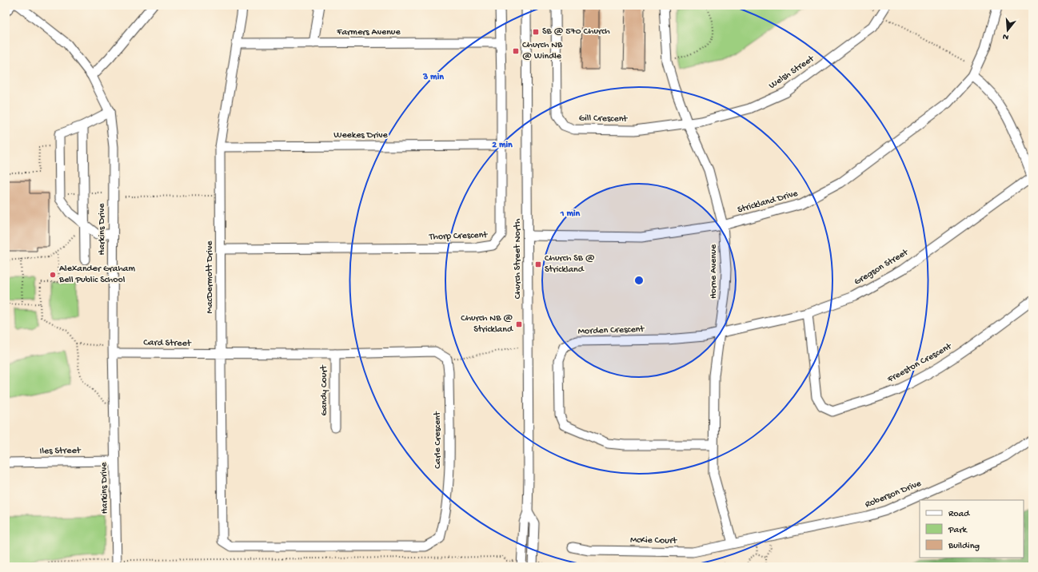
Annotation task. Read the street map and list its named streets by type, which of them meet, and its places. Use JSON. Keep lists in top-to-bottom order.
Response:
{
  "streets": {
    "street": [
      "Farmers Avenue",
      "Welsh Street",
      "Gill Crescent",
      "Weekes Drive",
      "Strickland Drive",
      "Harkins Drive",
      "Thorp Crescent",
      "Church Street North",
      "Gregson Street",
      "Horne Avenue",
      "MacDermott Drive",
      "Morden Crescent",
      "Card Street",
      "Freeston Crescent",
      "Gandy Court",
      "Carle Crescent",
      "Iles Street",
      "Roberson Drive",
      "McKie Court"
    ]
  },
  "crossings": [
    ["Farmers Avenue", "Thorp Crescent"],
    ["Farmers Avenue", "MacDermott Drive"],
    ["Welsh Street", "Gill Crescent"],
    ["Welsh Street", "Horne Avenue"],
    ["Gill Crescent", "Horne Avenue"],
    ["Weekes Drive", "Thorp Crescent"],
    ["Weekes Drive", "MacDermott Drive"],
    ["Strickland Drive", "Church Street North"],
    ["Strickland Drive", "Horne Avenue"],
    ["Harkins Drive", "Card Street"],
    ["Harkins Drive", "Iles Street"],
    ["Thorp Crescent", "MacDermott Drive"],
    ["Gregson Street", "Horne Avenue"],
    ["Gregson Street", "Morden Crescent"],
    ["Gregson Street", "Freeston Crescent"],
    ["Horne Avenue", "Morden Crescent"],
    ["Horne Avenue", "Roberson Drive"],
    ["Horne Avenue", "McKie Court"],
    ["MacDermott Drive", "Card Street"],
    ["MacDermott Drive", "Carle Crescent"],
    ["Roberson Drive", "McKie Court"]
  ],
  "places": {
    "transit": [
      "SB @ 570 Church",
      "Church NB @ Windle",
      "Church SB @ Strickland",
      "Church NB @ Strickland"
    ],
    "other": ["Alexander Graham Bell Public School"]
  },
  "legend": ["Road", "Park", "Building"],
  "north": "bottom",
  "rings": ["3 min", "2 min", "1 min"]
}
